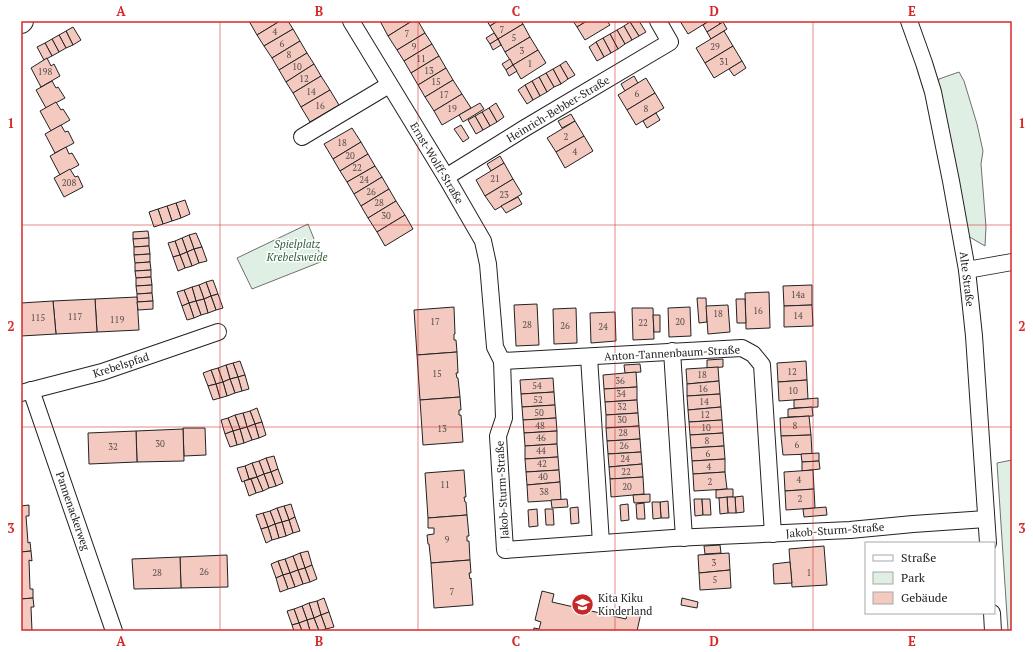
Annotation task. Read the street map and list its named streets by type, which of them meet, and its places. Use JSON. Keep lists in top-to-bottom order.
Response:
{
  "streets": {
    "street": [
      "Heinrich-Bebber-Straße",
      "Ernst-Wolff-Straße",
      "Alte Straße",
      "Anton-Tannenbaum-Straße",
      "Krebelspfad",
      "Jakob-Sturm-Straße",
      "Pannenackerweg"
    ]
  },
  "crossings": [
    ["Heinrich-Bebber-Straße", "Ernst-Wolff-Straße"],
    ["Ernst-Wolff-Straße", "Jakob-Sturm-Straße"],
    ["Alte Straße", "Jakob-Sturm-Straße"],
    ["Anton-Tannenbaum-Straße", "Jakob-Sturm-Straße"],
    ["Krebelspfad", "Pannenackerweg"]
  ],
  "parks": ["Spielplatz Krebelsweide"],
  "places": {
    "school or university": ["Kita Kiku Kinderland"]
  },
  "house_numbers": [
    "7",
    "4",
    "7",
    "5",
    "6",
    "9",
    "29",
    "3",
    "8",
    "11",
    "31",
    "1",
    "10",
    "13",
    "198",
    "12",
    "15",
    "14",
    "6",
    "17",
    "16",
    "19",
    "8",
    "2",
    "18",
    "4",
    "20",
    "22",
    "21",
    "24",
    "208",
    "26",
    "23",
    "28",
    "30",
    "14a",
    "16",
    "18",
    "14",
    "117",
    "115",
    "119",
    "17",
    "20",
    "22",
    "28",
    "26",
    "24",
    "12",
    "15",
    "18",
    "36",
    "54",
    "16",
    "10",
    "34",
    "52",
    "14",
    "32",
    "50",
    "12",
    "30",
    "48",
    "8",
    "10",
    "13",
    "28",
    "46",
    "8",
    "30",
    "6",
    "26",
    "32",
    "44",
    "6",
    "24",
    "42",
    "4",
    "22",
    "40",
    "4",
    "2",
    "11",
    "20",
    "38",
    "2",
    "9",
    "3",
    "26",
    "28",
    "1",
    "5",
    "7"
  ],
  "legend": ["Straße", "Park", "Gebäude"],
  "grid": {
    "columns": [
      "A",
      "B",
      "C",
      "D",
      "E"
    ],
    "rows": ["1", "2", "3"]
  }
}
